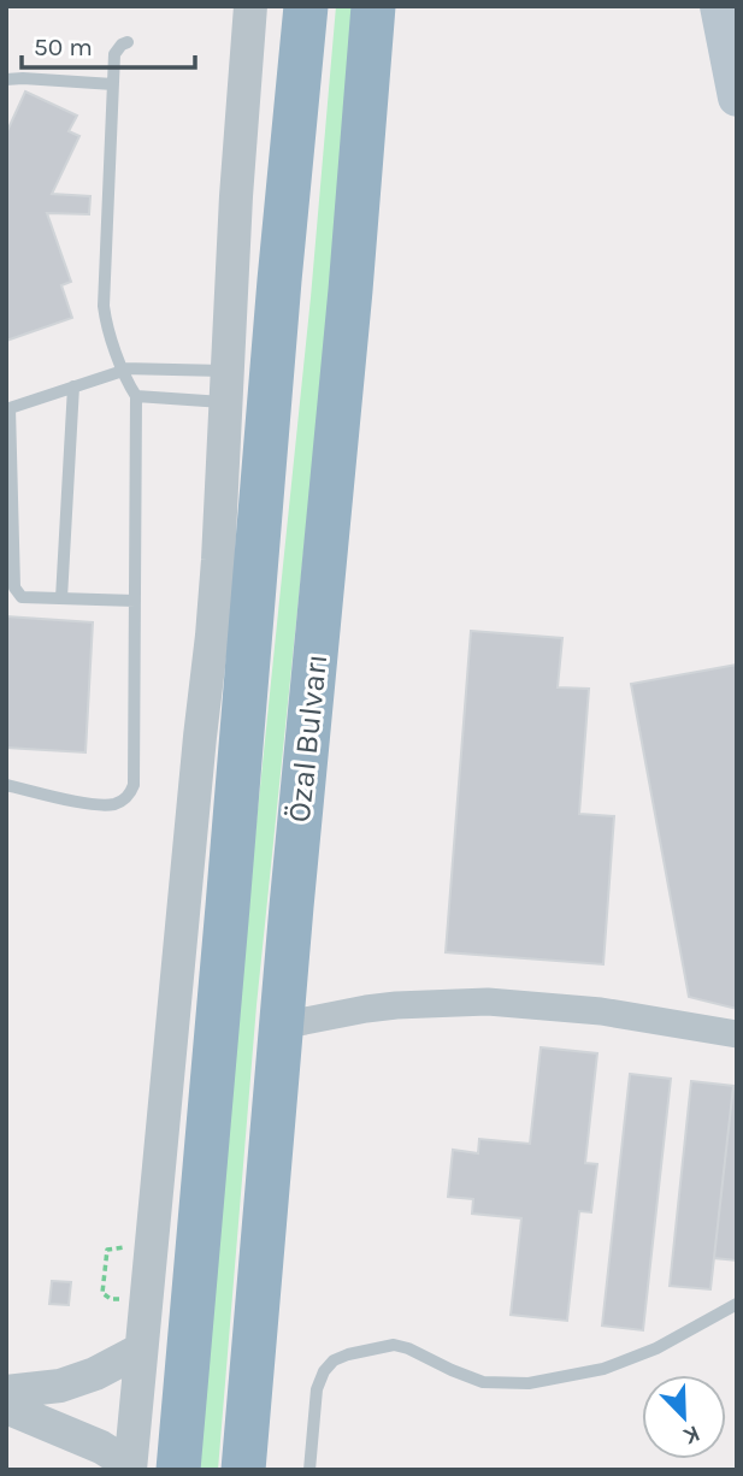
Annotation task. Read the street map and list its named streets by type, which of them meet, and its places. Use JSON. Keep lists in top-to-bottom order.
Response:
{
  "streets": {
    "highway": ["Özal Bulvarı"]
  },
  "scale_bar": "50 m",
  "north": "bottom right"
}
